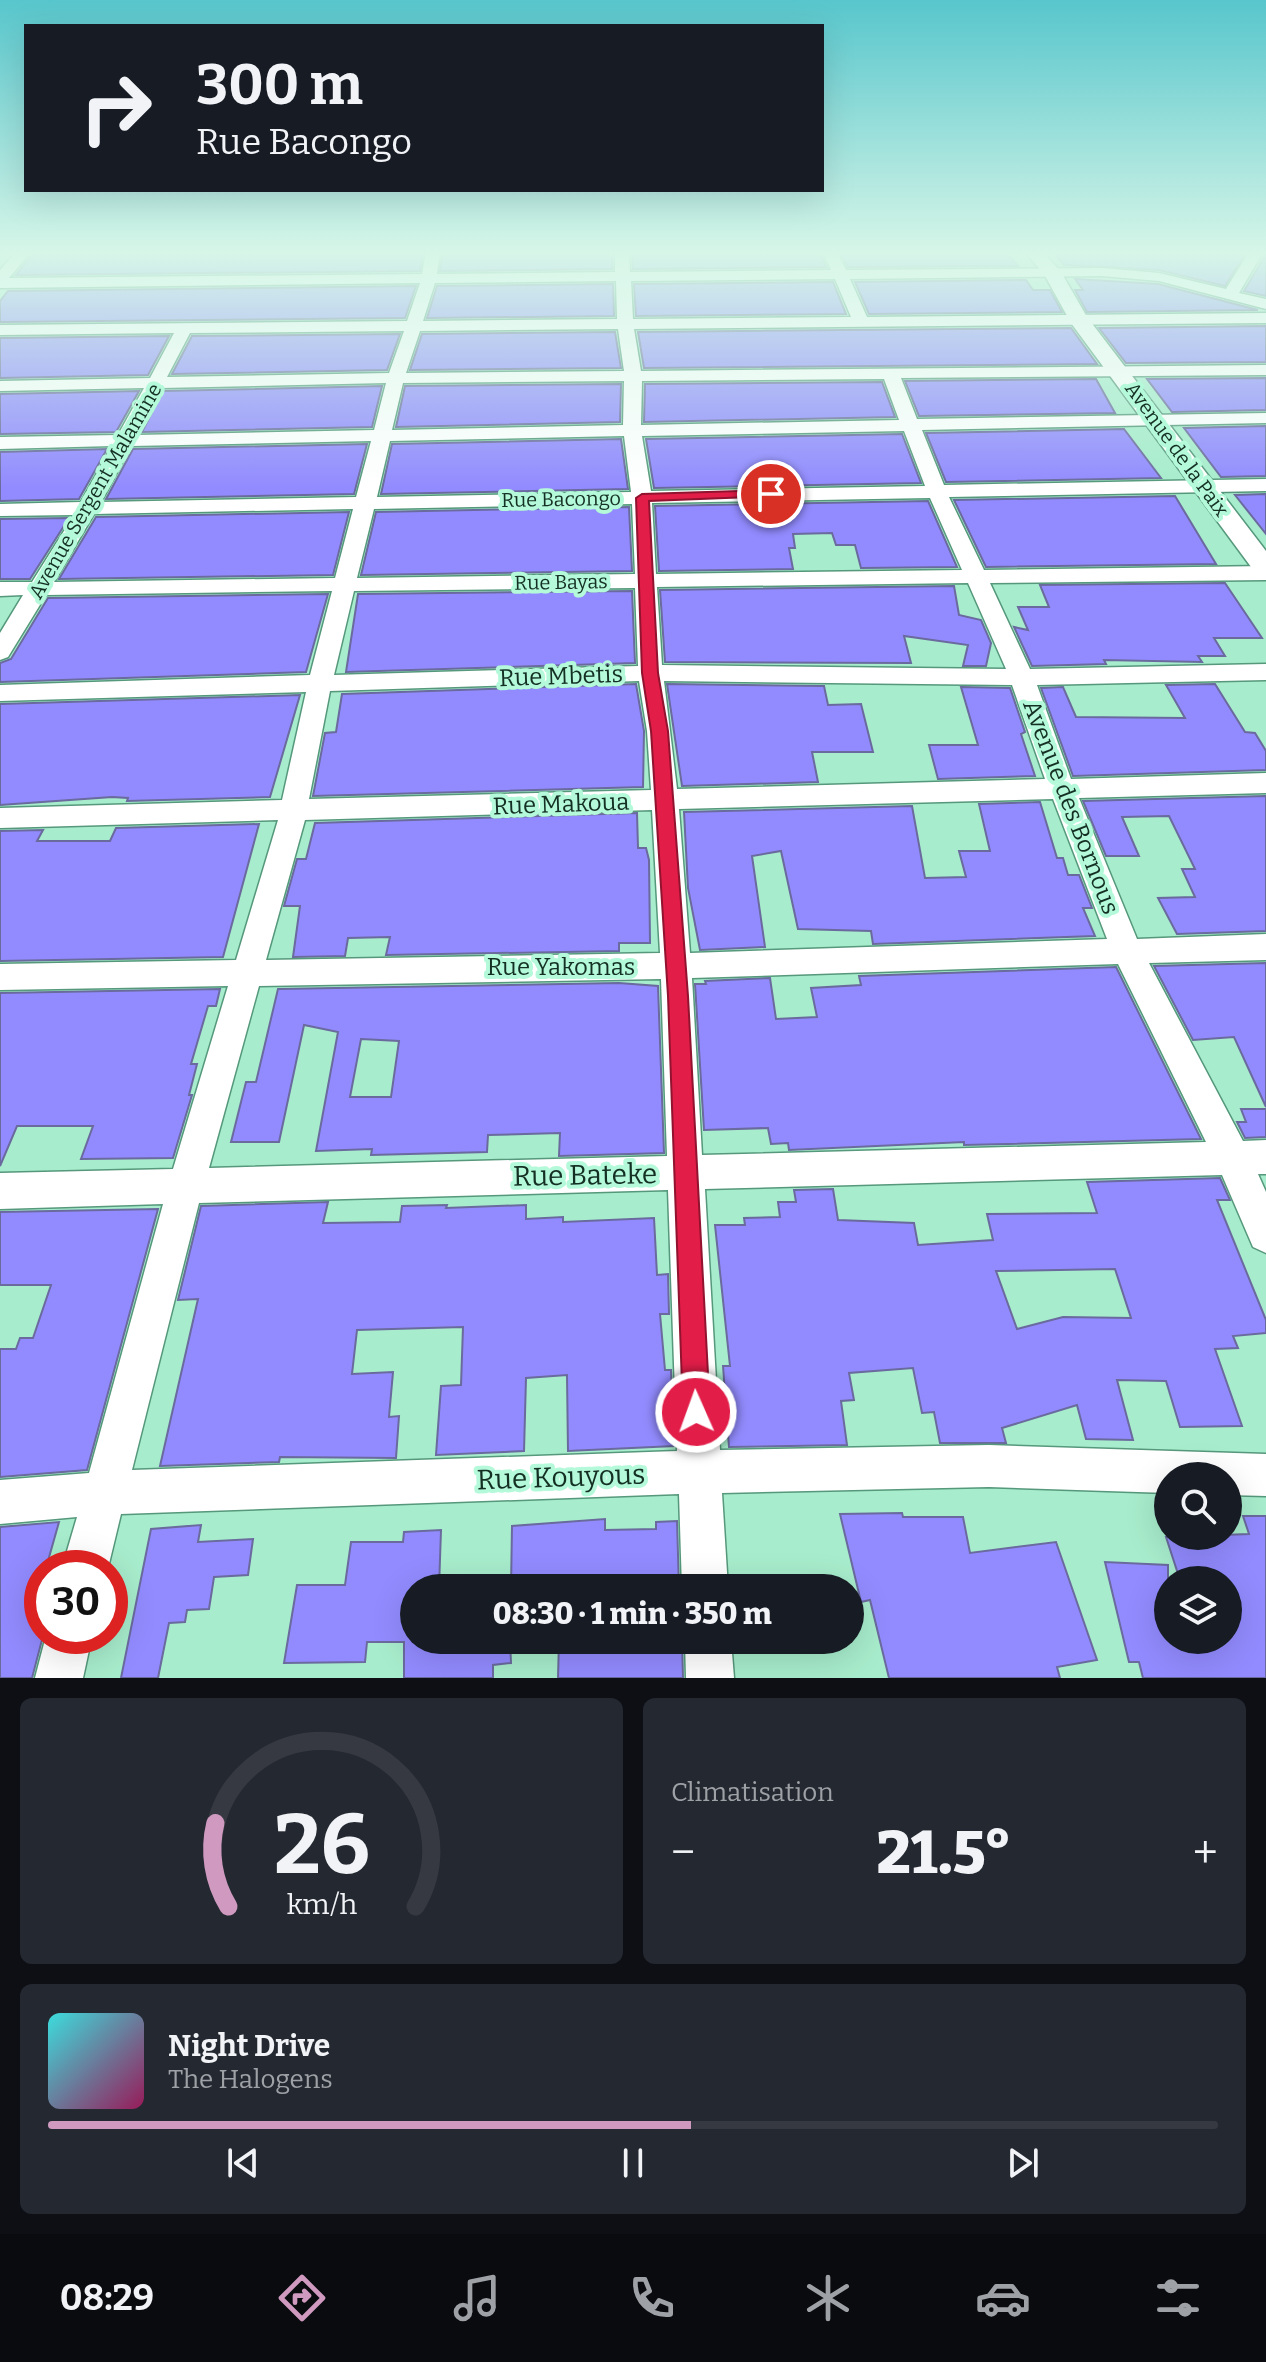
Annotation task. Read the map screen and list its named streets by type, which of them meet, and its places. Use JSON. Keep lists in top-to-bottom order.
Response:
{
  "streets": {
    "main road": ["Avenue de la Paix"],
    "street": [
      "Avenue Sergent Malamine",
      "Rue Bacongo",
      "Rue Bayas",
      "Rue Mbetis",
      "Rue Makoua",
      "Avenue des Bornous",
      "Rue Yakomas",
      "Rue Bateke",
      "Rue Kouyous"
    ]
  },
  "crossings": [
    ["Avenue de la Paix", "Rue Bacongo"],
    ["Avenue de la Paix", "Rue Bayas"],
    ["Avenue Sergent Malamine", "Rue Bacongo"],
    ["Avenue Sergent Malamine", "Rue Bayas"],
    ["Rue Bacongo", "Avenue des Bornous"],
    ["Rue Bayas", "Avenue des Bornous"],
    ["Rue Mbetis", "Avenue des Bornous"],
    ["Rue Makoua", "Avenue des Bornous"],
    ["Avenue des Bornous", "Rue Yakomas"],
    ["Avenue des Bornous", "Rue Bateke"]
  ],
  "page": {
    "turn": ["300 m", "Rue Bacongo"],
    "limit": "30",
    "trip": "08:30 · 1 min · 350 m",
    "tile": "Climatisation",
    "heat": ["−", "21.5°", "+"],
    "song": ["Night Drive", "The Halogens"],
    "tabs": "08:29",
    "gauge": ["26", "km/h"]
  }
}
